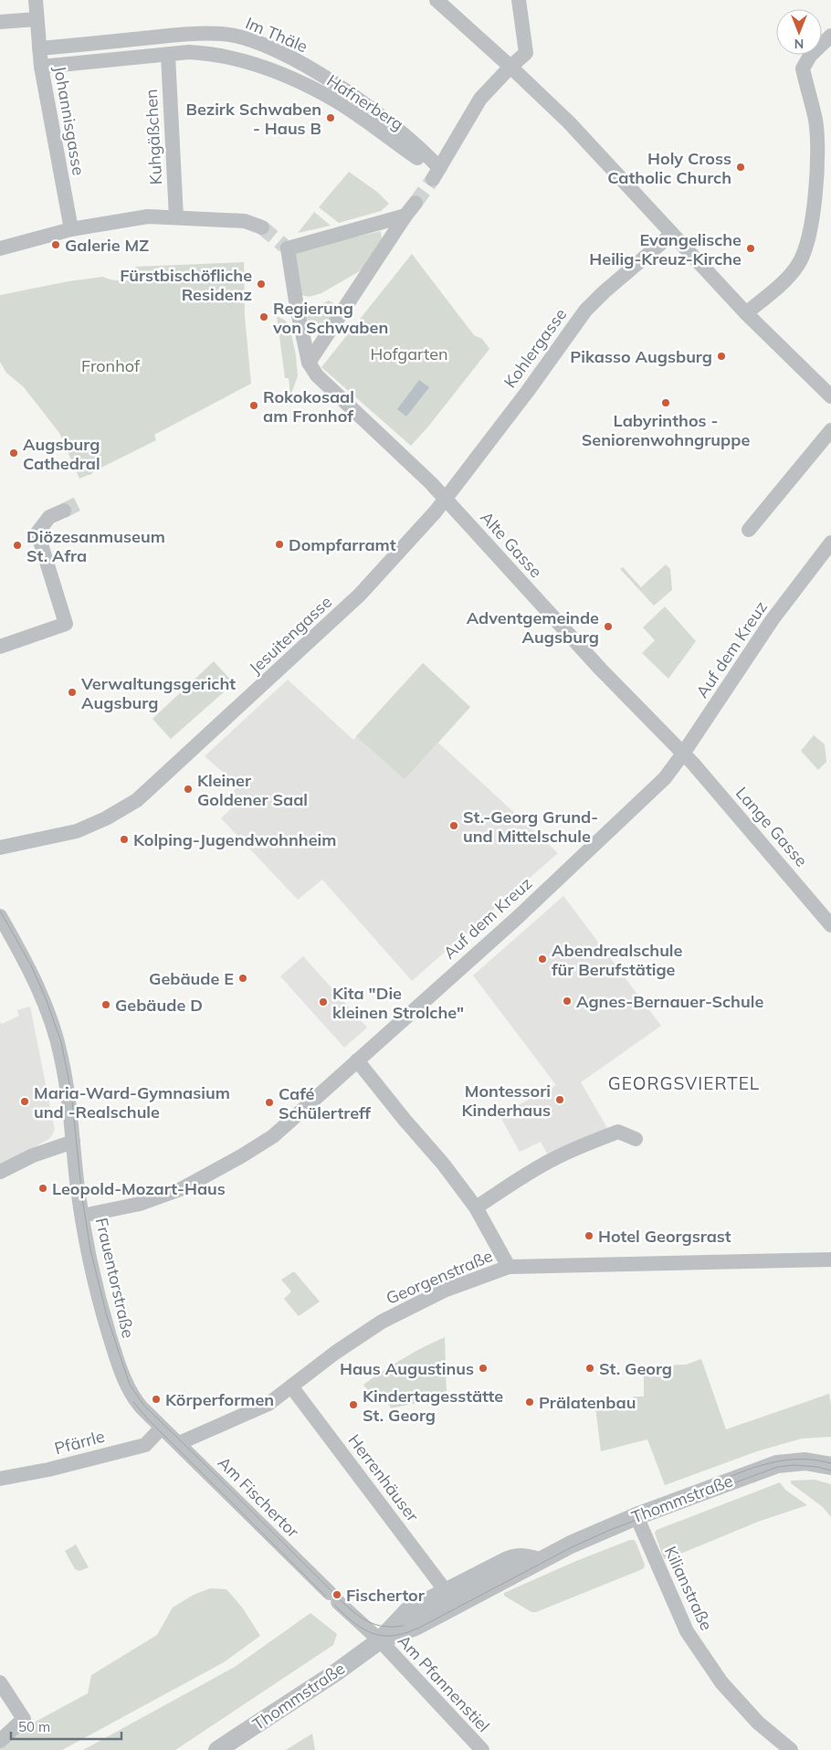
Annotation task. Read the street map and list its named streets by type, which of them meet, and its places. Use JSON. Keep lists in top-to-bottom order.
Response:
{
  "streets": {
    "street": [
      "Im Thäle",
      "Hafnerberg",
      "Johannisgasse",
      "Kuhgäßchen",
      "Kohlergasse",
      "Alte Gasse",
      "Jesuitengasse",
      "Auf dem Kreuz",
      "Lange Gasse",
      "Georgenstraße",
      "Frauentorstraße",
      "Pfärrle",
      "Herrenhäuser",
      "Am Fischertor",
      "Thommstraße",
      "Kilianstraße",
      "Am Pfannenstiel"
    ]
  },
  "crossings": [
    ["Im Thäle", "Hafnerberg"],
    ["Im Thäle", "Johannisgasse"],
    ["Hafnerberg", "Johannisgasse"],
    ["Hafnerberg", "Kuhgäßchen"],
    ["Kohlergasse", "Alte Gasse"],
    ["Kohlergasse", "Jesuitengasse"],
    ["Alte Gasse", "Jesuitengasse"],
    ["Alte Gasse", "Auf dem Kreuz"],
    ["Alte Gasse", "Lange Gasse"],
    ["Auf dem Kreuz", "Lange Gasse"],
    ["Auf dem Kreuz", "Frauentorstraße"],
    ["Georgenstraße", "Herrenhäuser"],
    ["Georgenstraße", "Am Fischertor"],
    ["Frauentorstraße", "Pfärrle"],
    ["Frauentorstraße", "Am Fischertor"],
    ["Pfärrle", "Am Fischertor"],
    ["Herrenhäuser", "Thommstraße"],
    ["Am Fischertor", "Thommstraße"],
    ["Am Fischertor", "Am Pfannenstiel"],
    ["Thommstraße", "Kilianstraße"],
    ["Thommstraße", "Am Pfannenstiel"]
  ],
  "districts": ["GEORGSVIERTEL"],
  "parks": ["Hofgarten", "Fronhof"],
  "places": [
    "Bezirk Schwaben - Haus B",
    "Holy Cross Catholic Church",
    "Galerie MZ",
    "Evangelische Heilig-Kreuz-Kirche",
    "Fürstbischöfliche Residenz",
    "Regierung von Schwaben",
    "Pikasso Augsburg",
    "Labyrinthos - Seniorenwohngruppe",
    "Rokokosaal am Fronhof",
    "Augsburg Cathedral",
    "Dompfarramt",
    "Diözesanmuseum St. Afra",
    "Adventgemeinde Augsburg",
    "Verwaltungsgericht Augsburg",
    "Kleiner Goldener Saal",
    "St.-Georg Grund- und Mittelschule",
    "Kolping-Jugendwohnheim",
    "Abendrealschule für Berufstätige",
    "Gebäude E",
    "Agnes-Bernauer-Schule",
    "Kita \"Die kleinen Strolche\"",
    "Gebäude D",
    "Montessori Kinderhaus",
    "Maria-Ward-Gymnasium und -Realschule",
    "Café Schülertreff",
    "Leopold-Mozart-Haus",
    "Hotel Georgsrast",
    "Haus Augustinus",
    "St. Georg",
    "Körperformen",
    "Prälatenbau",
    "Kindertagesstätte St. Georg",
    "Fischertor"
  ],
  "scale_bar": "50 m",
  "north": "bottom"
}
